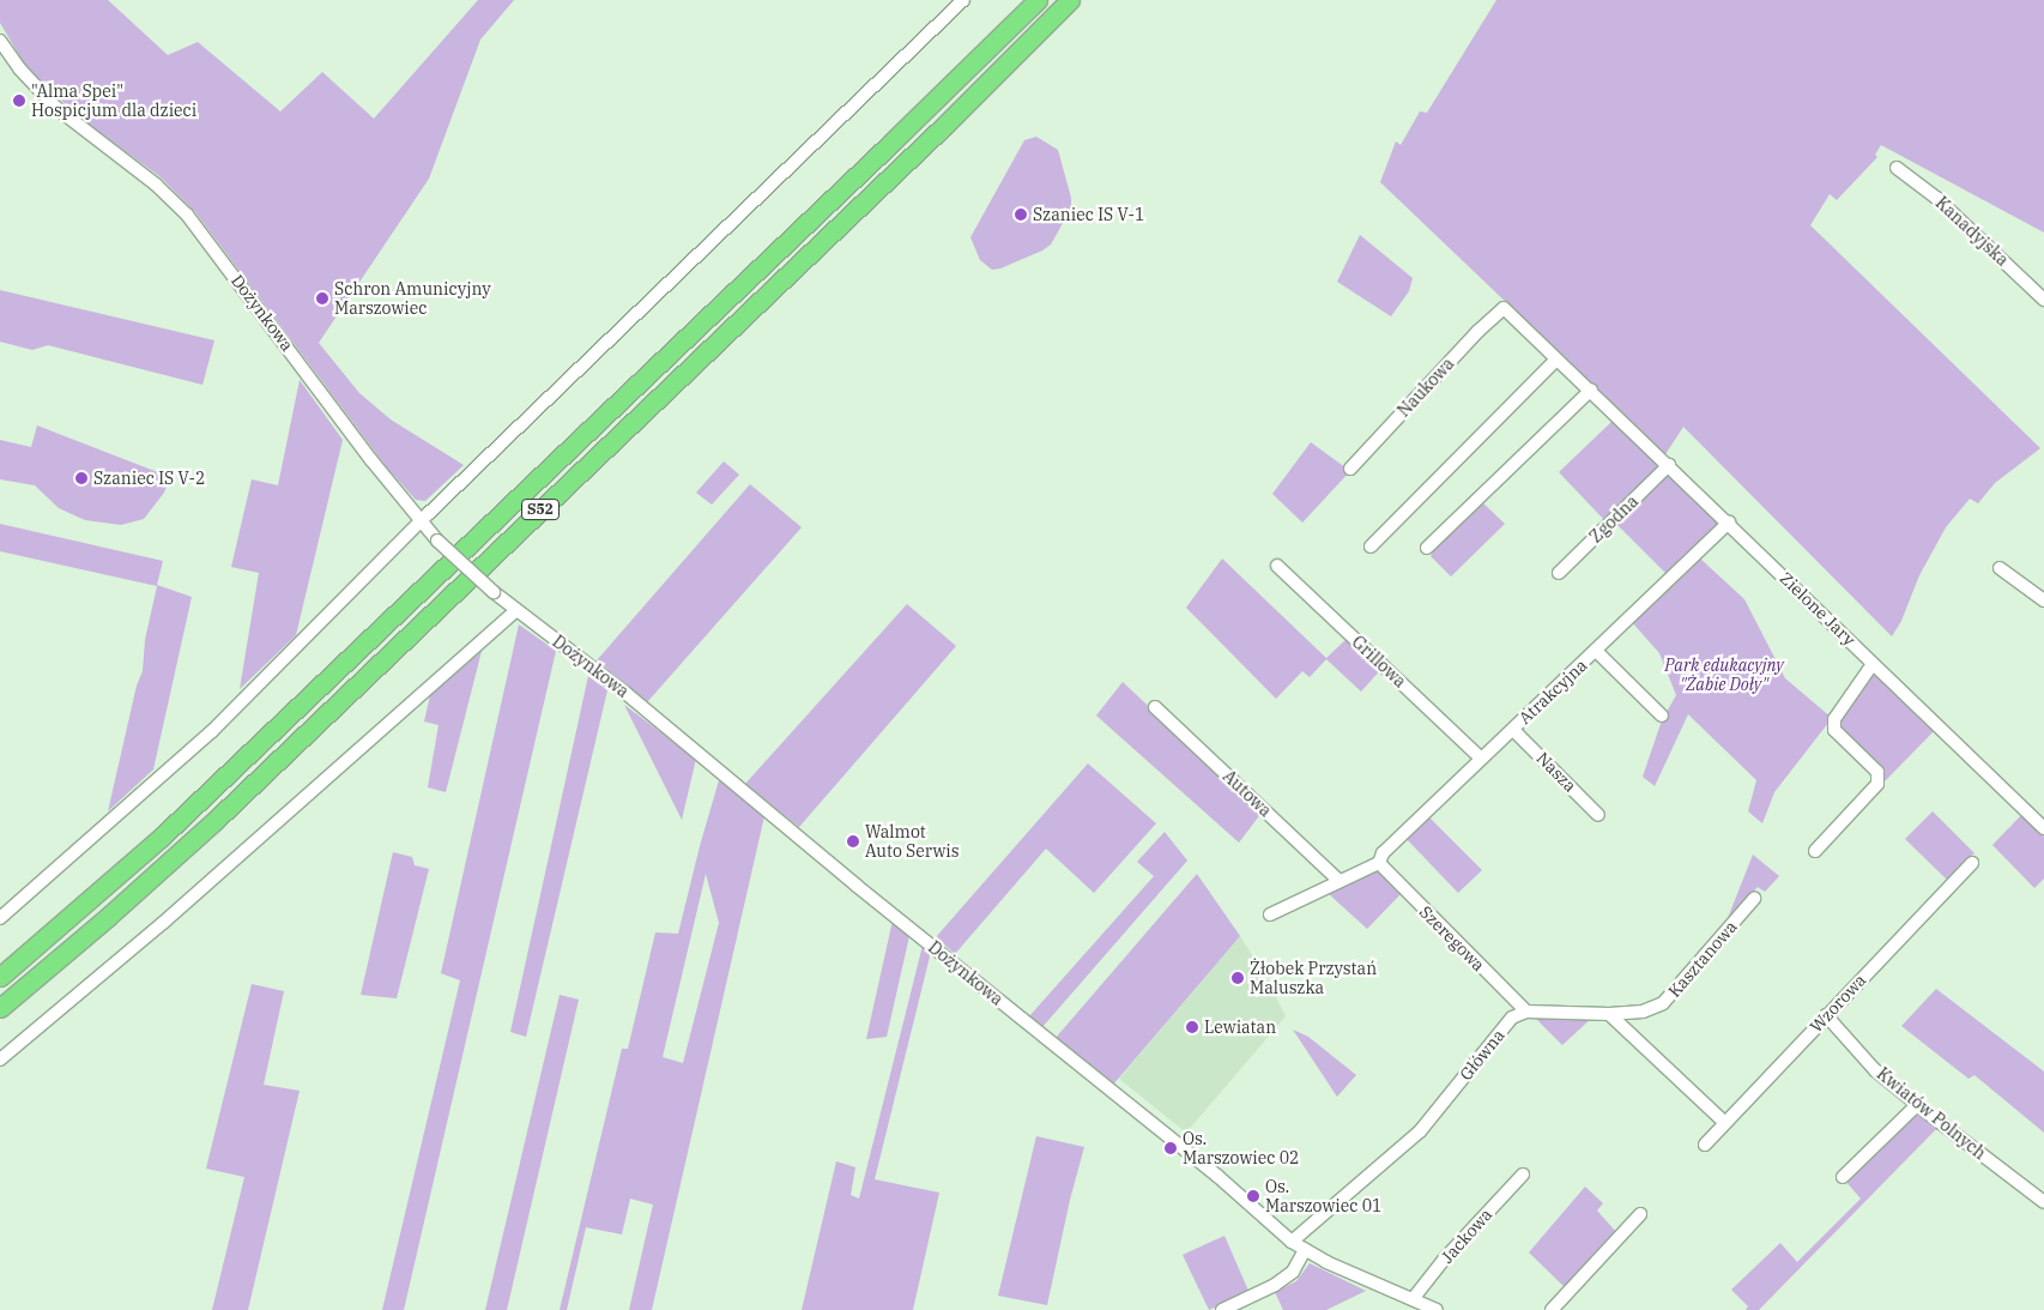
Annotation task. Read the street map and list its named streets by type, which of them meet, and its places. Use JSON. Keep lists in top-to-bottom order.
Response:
{
  "streets": {
    "highway": ["S52"],
    "street": [
      "Kanadyjska",
      "Dożynkowa",
      "Naukowa",
      "Zgodna",
      "Zielone Jary",
      "Grillowa",
      "Atrakcyjna",
      "Nasza",
      "Autowa",
      "Szeregowa",
      "Kasztanowa",
      "Wzorowa",
      "Główna",
      "Kwiatów Polnych",
      "Jackowa"
    ]
  },
  "crossings": [
    ["Dożynkowa", "Główna"],
    ["Dożynkowa", "Jackowa"],
    ["Naukowa", "Zielone Jary"],
    ["Zgodna", "Zielone Jary"],
    ["Zielone Jary", "Atrakcyjna"],
    ["Grillowa", "Atrakcyjna"],
    ["Atrakcyjna", "Nasza"],
    ["Atrakcyjna", "Szeregowa"],
    ["Szeregowa", "Główna"],
    ["Wzorowa", "Kwiatów Polnych"]
  ],
  "parks": ["Park edukacyjny \"Żabie Doły\""],
  "places": [
    "\"Alma Spei\" Hospicjum dla dzieci",
    "Szaniec IS V-1",
    "Schron Amunicyjny Marszowiec",
    "Szaniec IS V-2",
    "Walmot Auto Serwis",
    "Żłobek Przystań Maluszka",
    "Lewiatan",
    "Os. Marszowiec 02",
    "Os. Marszowiec 01"
  ]
}
